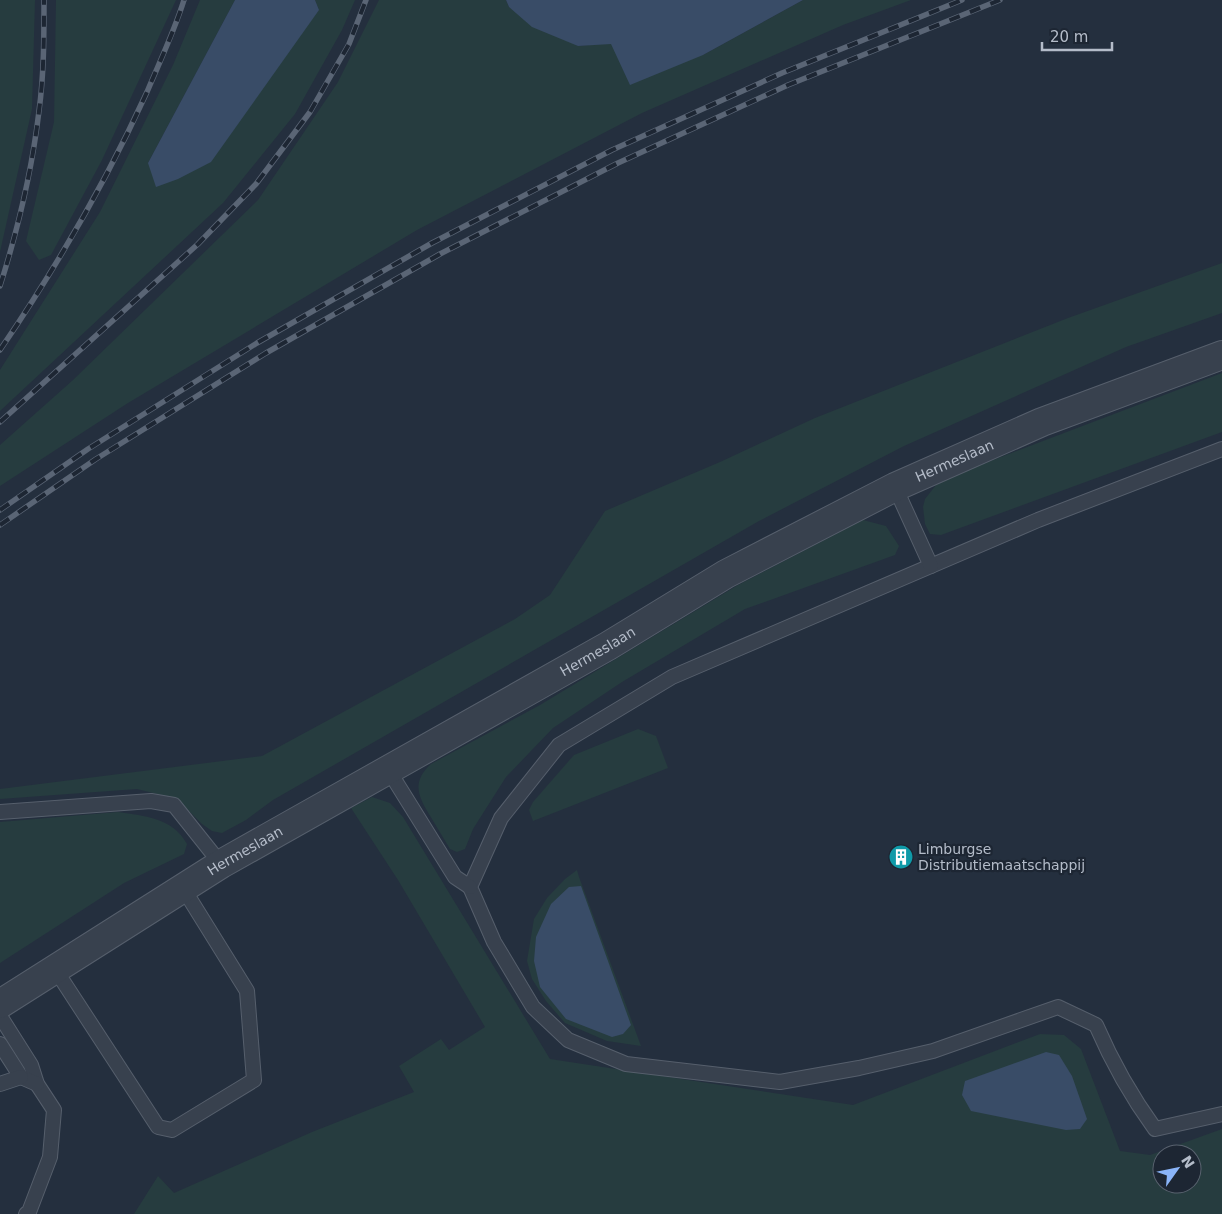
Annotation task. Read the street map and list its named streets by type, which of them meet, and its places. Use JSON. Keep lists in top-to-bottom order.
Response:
{
  "streets": {
    "street": ["Hermeslaan"]
  },
  "places": {
    "building": ["Limburgse Distributiemaatschappij"]
  },
  "scale_bar": "20 m",
  "north": "top right"
}
